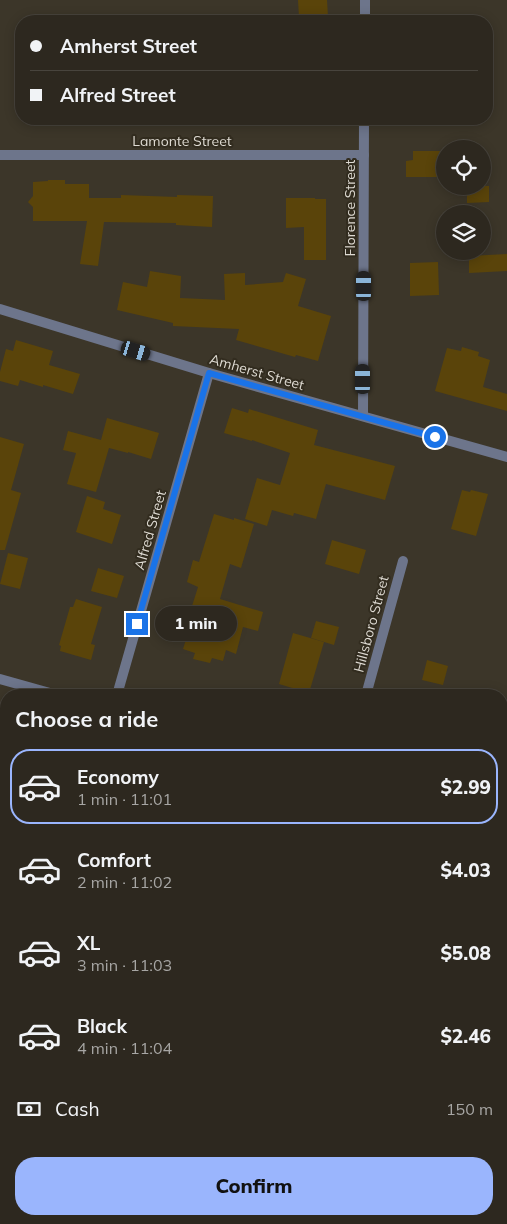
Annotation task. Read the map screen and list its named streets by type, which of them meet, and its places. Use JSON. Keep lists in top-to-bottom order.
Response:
{
  "streets": {
    "street": [
      "Lamonte Street",
      "Florence Street",
      "Amherst Street",
      "Alfred Street",
      "Hillsboro Street"
    ]
  },
  "crossings": [
    ["Lamonte Street", "Florence Street"],
    ["Florence Street", "Amherst Street"],
    ["Amherst Street", "Alfred Street"]
  ],
  "page": {
    "banner": ["Amherst Street", "Alfred Street"],
    "bubble": "1 min",
    "heading": "Choose a ride",
    "list": [
      {
        "name": "Economy",
        "note": "1 min · 11:01",
        "value": "$2.99"
      },
      {
        "name": "Comfort",
        "note": "2 min · 11:02",
        "value": "$4.03"
      },
      {
        "name": "XL",
        "note": "3 min · 11:03",
        "value": "$5.08"
      },
      {
        "name": "Black",
        "note": "4 min · 11:04",
        "value": "$2.46"
      }
    ],
    "pay": ["Cash", "150 m"],
    "buttons": "Confirm"
  }
}
